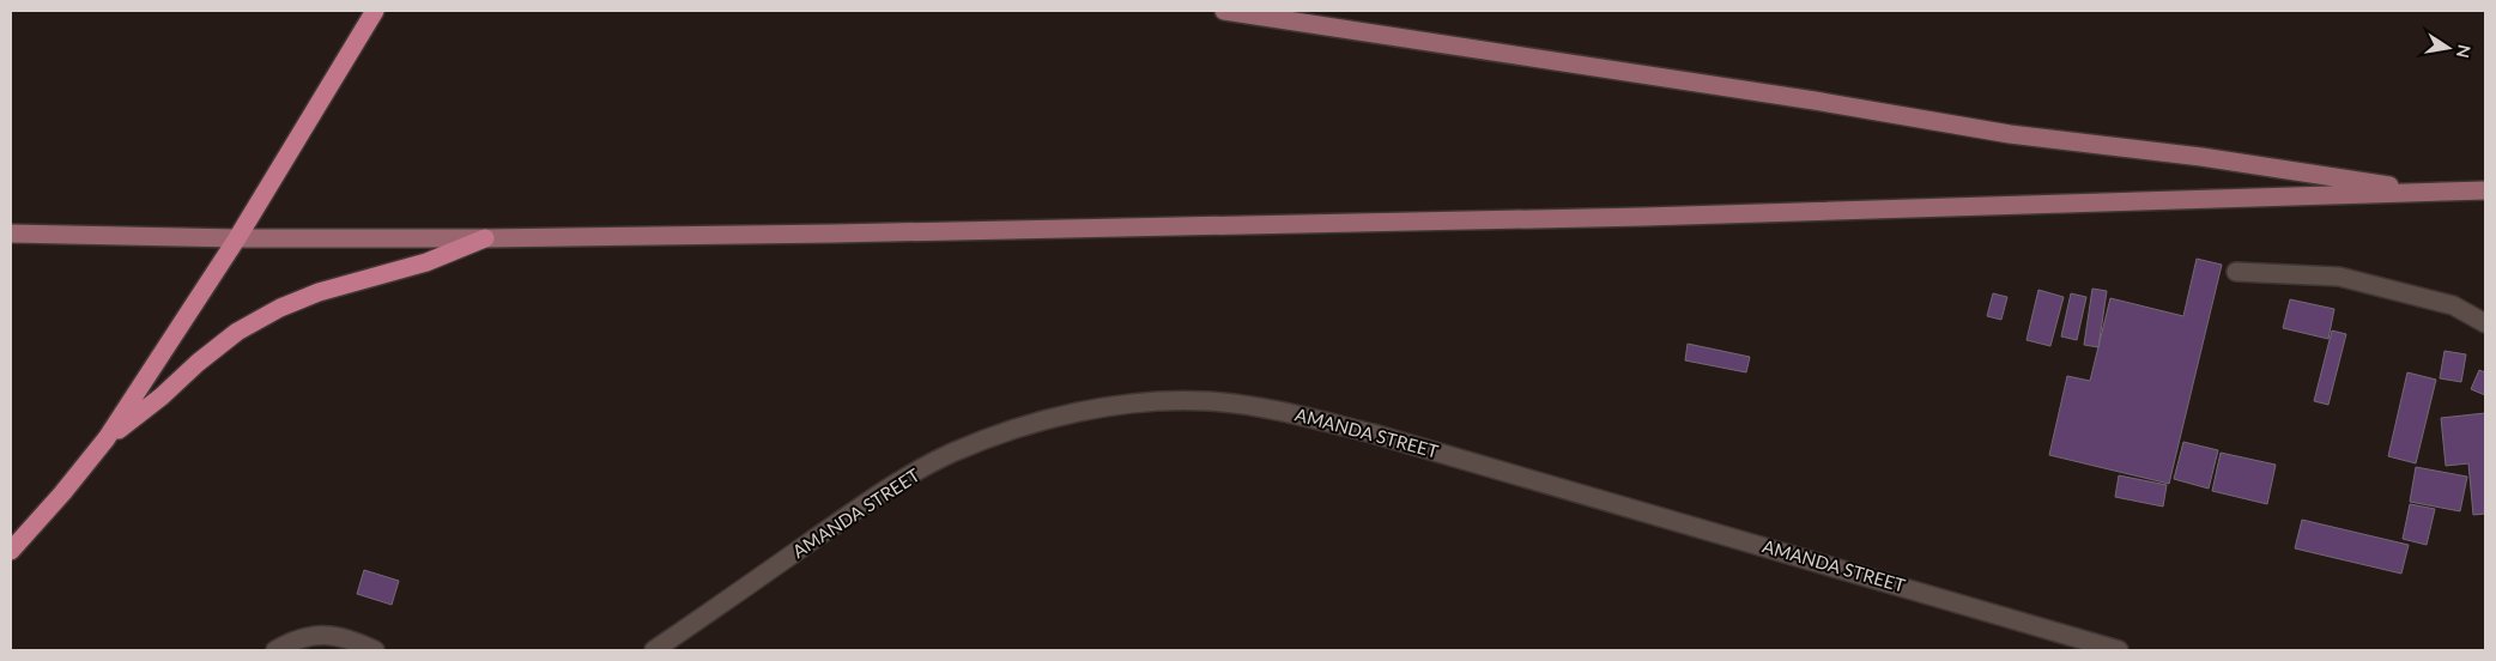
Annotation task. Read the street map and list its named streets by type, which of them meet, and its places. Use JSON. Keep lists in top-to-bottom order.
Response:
{
  "streets": {
    "street": ["AMANDA STREET"]
  },
  "north": "right"
}
